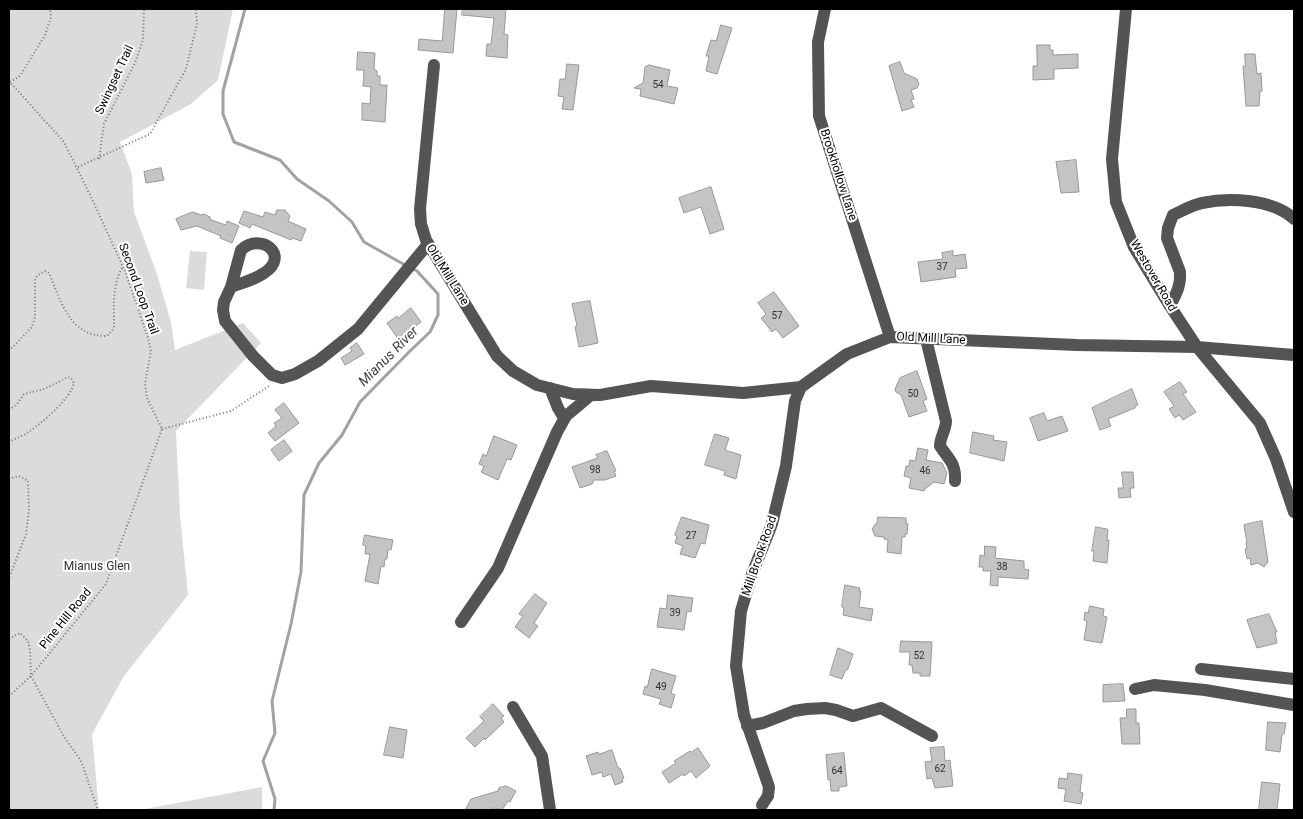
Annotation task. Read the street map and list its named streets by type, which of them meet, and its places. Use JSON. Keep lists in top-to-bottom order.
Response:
{
  "streets": {
    "street": [
      "Brookhollow Lane",
      "Old Mill Lane",
      "Westover Road",
      "Mill Brook Road"
    ],
    "path": ["Swingset Trail", "Second Loop Trail", "Pine Hill Road"]
  },
  "crossings": [
    ["Brookhollow Lane", "Old Mill Lane"],
    ["Old Mill Lane", "Westover Road"],
    ["Old Mill Lane", "Mill Brook Road"],
    ["Second Loop Trail", "Pine Hill Road"]
  ],
  "water": ["Mianus River"],
  "parks": ["Mianus Glen"],
  "house_numbers": [
    "54",
    "37",
    "57",
    "50",
    "98",
    "46",
    "27",
    "38",
    "39",
    "52",
    "49",
    "62",
    "64"
  ]
}
